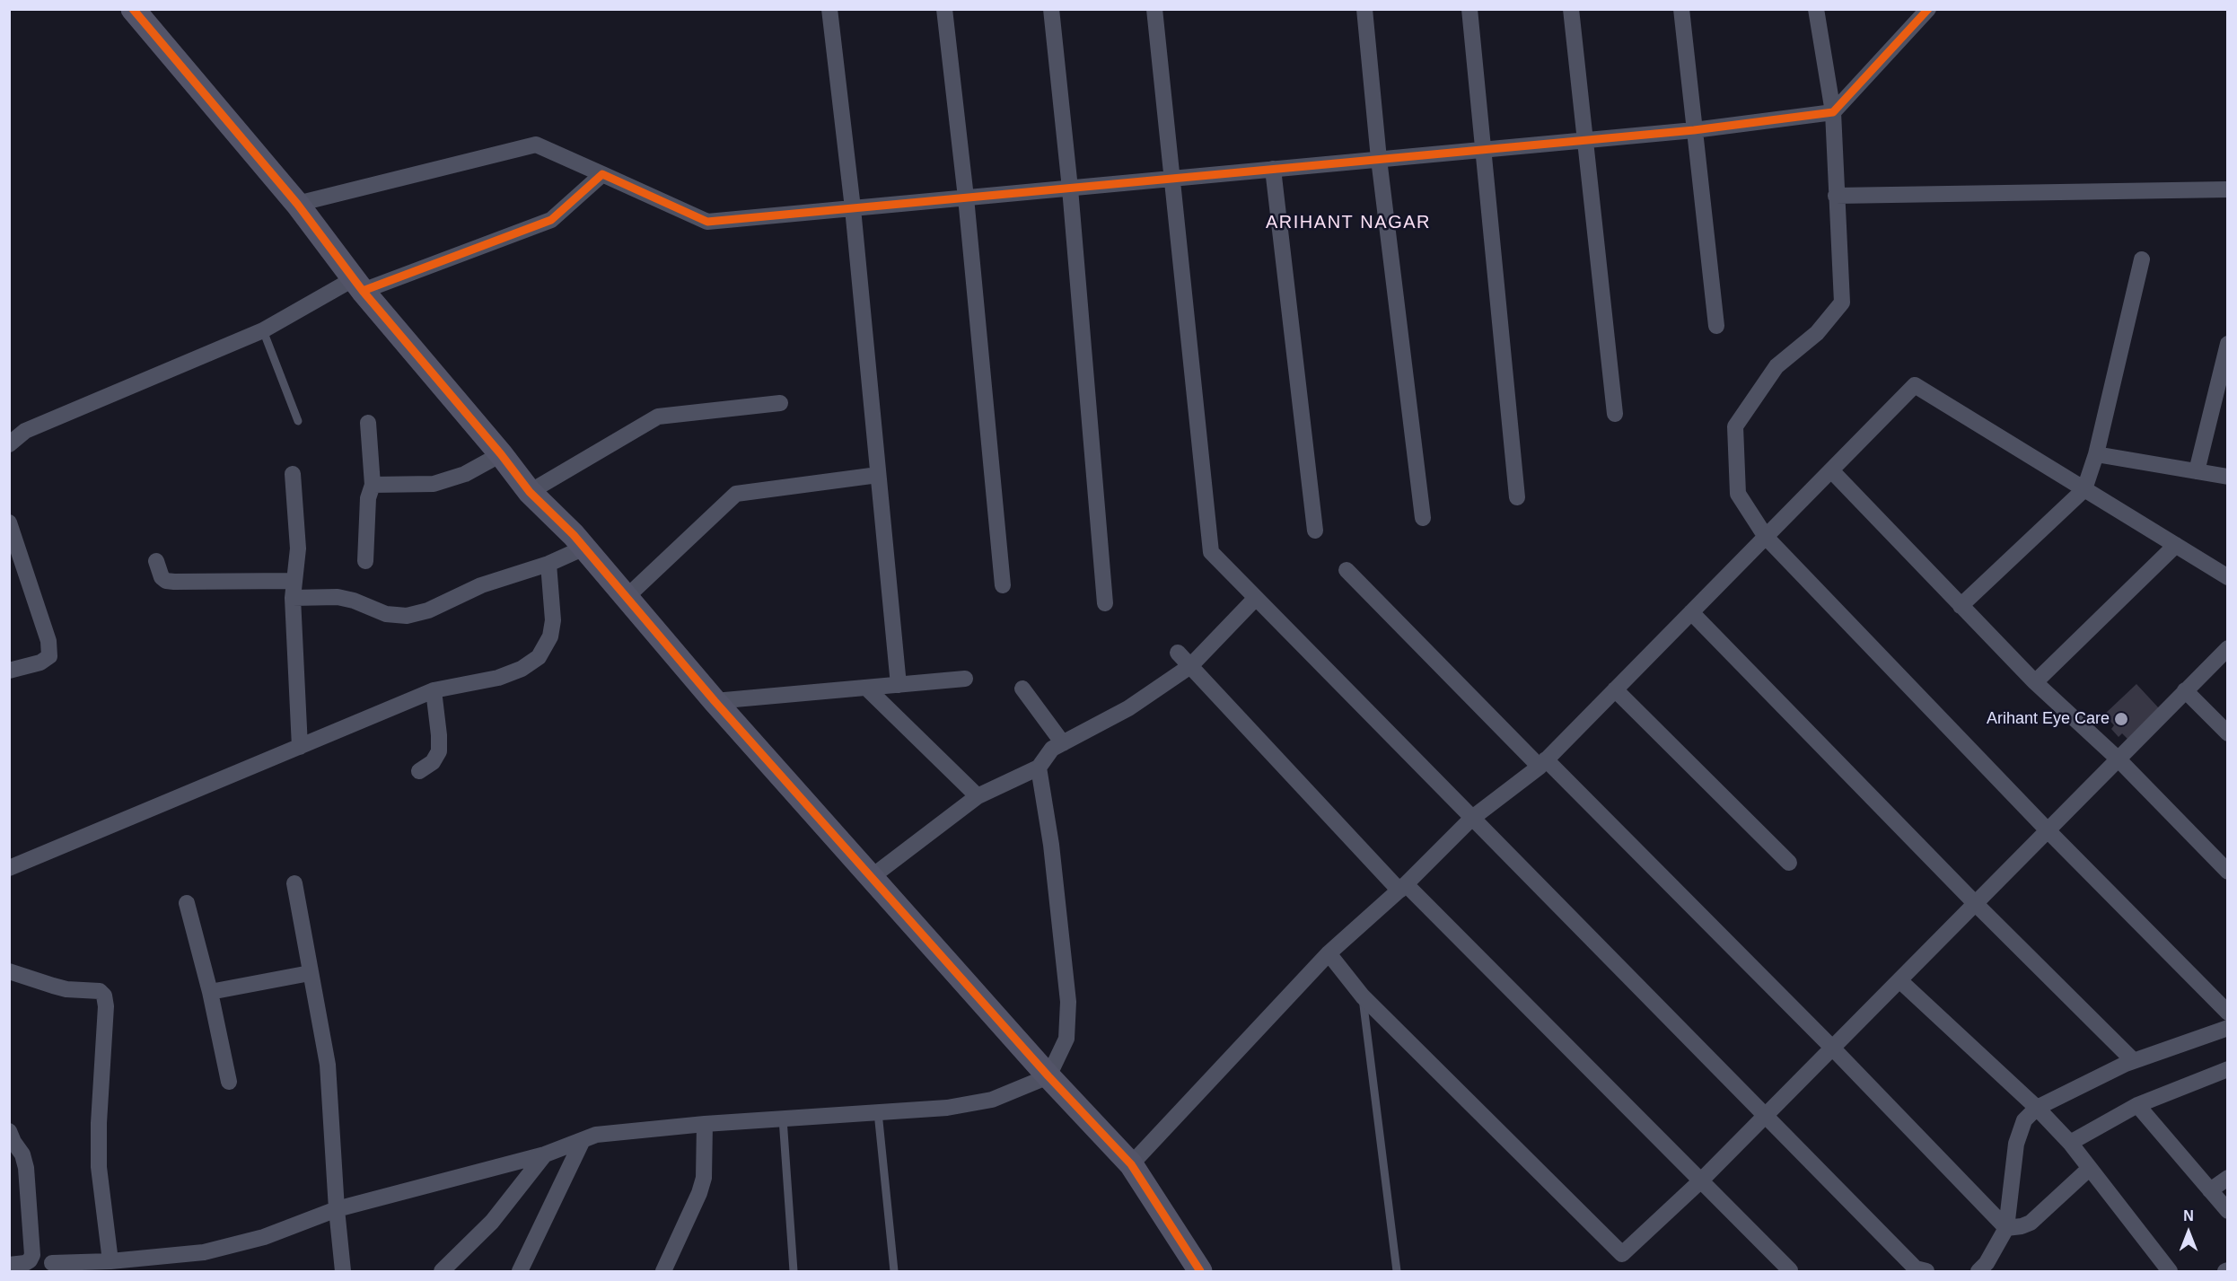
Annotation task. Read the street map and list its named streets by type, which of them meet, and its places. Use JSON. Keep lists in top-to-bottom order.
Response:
{
  "districts": ["ARIHANT NAGAR"],
  "places": ["Arihant Eye Care"],
  "north": "top"
}
